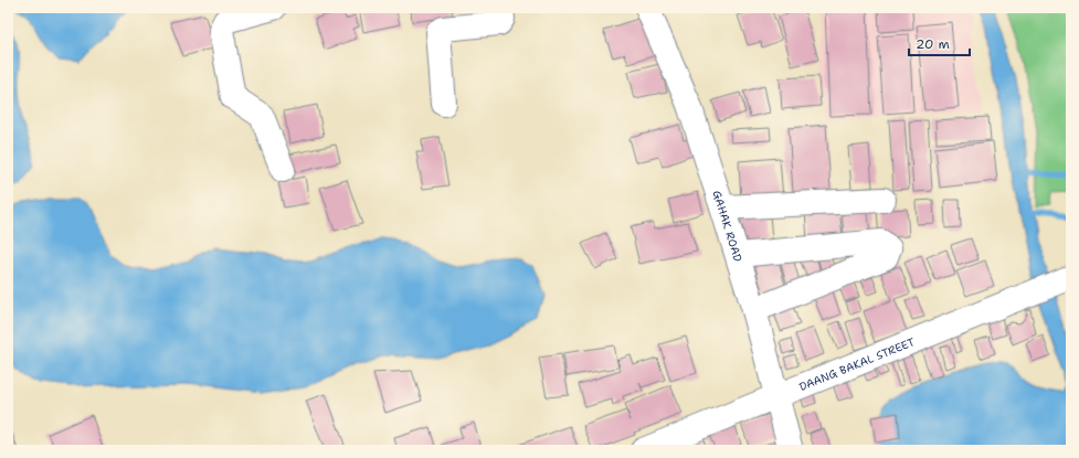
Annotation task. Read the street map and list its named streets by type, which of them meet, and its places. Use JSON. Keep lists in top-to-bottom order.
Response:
{
  "streets": {
    "street": ["GAHAK ROAD", "DAANG BAKAL STREET"]
  },
  "crossings": [
    ["GAHAK ROAD", "DAANG BAKAL STREET"]
  ],
  "scale_bar": "20 m"
}
